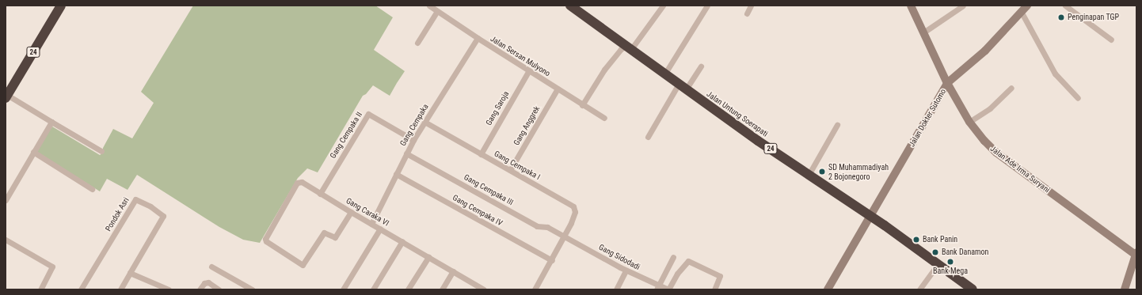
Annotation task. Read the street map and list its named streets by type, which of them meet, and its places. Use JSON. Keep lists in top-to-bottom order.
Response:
{
  "streets": {
    "highway": ["24", "Jalan Untung Soerapati"],
    "main road": ["Jalan Dokter Sutomo", "Jalan Ade Irma Suryani"],
    "street": [
      "Jalan Sersan Mulyono",
      "Gang Saroja",
      "Gang Cempaka",
      "Gang Anggrek",
      "Gang Cempaka II",
      "Gang Cempaka I",
      "Gang Cempaka III",
      "Gang Cempaka IV",
      "Gang Caraka VI",
      "Pondok Asri",
      "Gang Sidodadi"
    ]
  },
  "crossings": [
    ["Jalan Sersan Mulyono", "Gang Saroja"],
    ["Jalan Sersan Mulyono", "Gang Cempaka"],
    ["Jalan Sersan Mulyono", "Gang Anggrek"],
    ["Gang Saroja", "Gang Cempaka I"],
    ["Jalan Untung Soerapati", "Jalan Dokter Sutomo"],
    ["Jalan Dokter Sutomo", "Jalan Ade Irma Suryani"],
    ["Gang Cempaka", "Gang Cempaka II"],
    ["Gang Cempaka", "Gang Cempaka I"],
    ["Gang Cempaka", "Gang Cempaka III"],
    ["Gang Cempaka", "Gang Cempaka IV"],
    ["Gang Cempaka", "Gang Caraka VI"],
    ["Gang Anggrek", "Gang Cempaka I"],
    ["Gang Cempaka II", "Gang Caraka VI"],
    ["Gang Cempaka I", "Gang Cempaka III"],
    ["Gang Cempaka I", "Gang Sidodadi"],
    ["Gang Cempaka III", "Gang Sidodadi"]
  ],
  "places": [
    "Penginapan TGP",
    "SD Muhammadiyah 2 Bojonegoro",
    "Bank Panin",
    "Bank Danamon",
    "Bank Mega"
  ]
}
